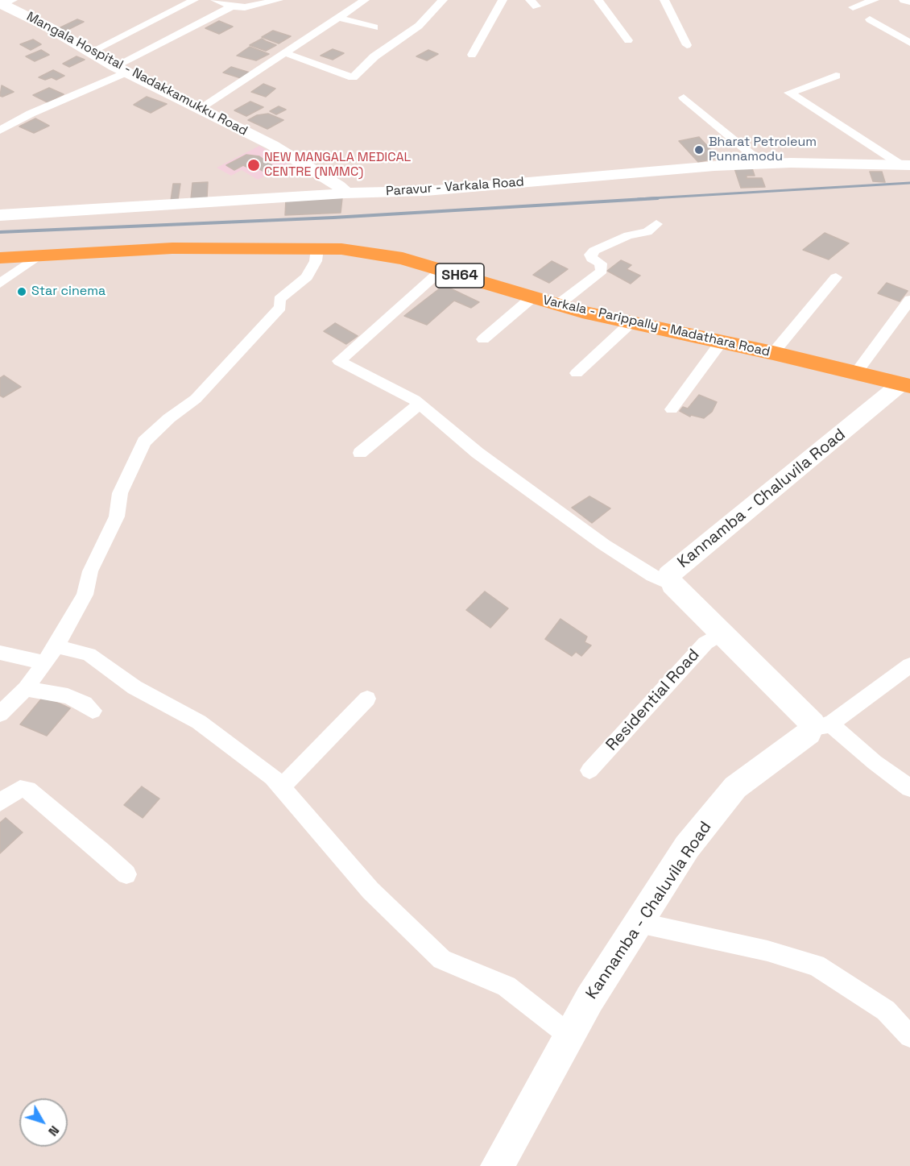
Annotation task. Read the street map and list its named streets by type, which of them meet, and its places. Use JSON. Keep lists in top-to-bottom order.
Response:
{
  "streets": {
    "main road": [
      "Mangala Hospital - Nadakkamukku Road",
      "Paravur - Varkala Road",
      "SH64",
      "Varkala - Parippally - Madathara Road",
      "Kannamba - Chaluvila Road"
    ],
    "street": ["Residential Road"]
  },
  "crossings": [
    ["Mangala Hospital - Nadakkamukku Road", "Paravur - Varkala Road"],
    ["Varkala - Parippally - Madathara Road", "Kannamba - Chaluvila Road"],
    ["Kannamba - Chaluvila Road", "Residential Road"]
  ],
  "places": ["Bharat Petroleum Punnamodu", "NEW MANGALA MEDICAL CENTRE (NMMC)", "Star cinema"],
  "north": "bottom right"
}
